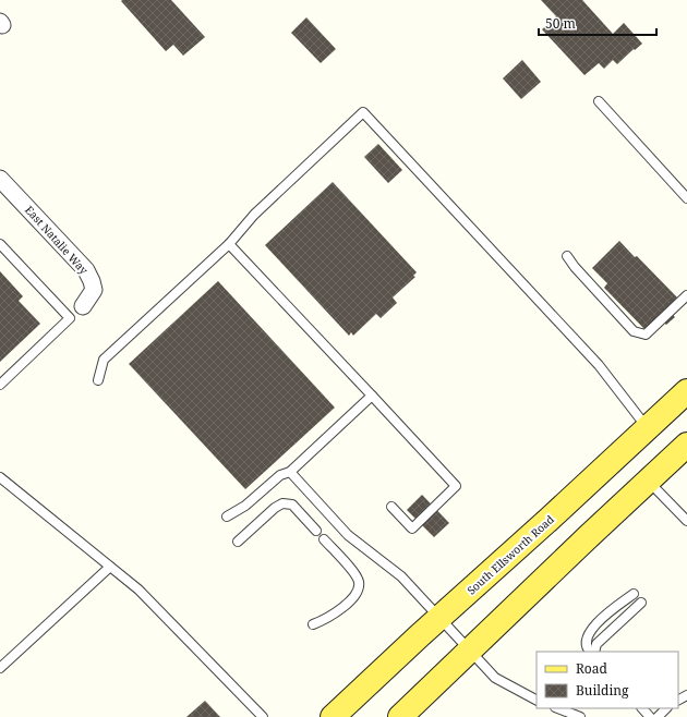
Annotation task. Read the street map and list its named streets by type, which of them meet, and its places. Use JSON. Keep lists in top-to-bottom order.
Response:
{
  "streets": {
    "main road": ["South Ellsworth Road"],
    "street": ["East Natalie Way"]
  },
  "legend": ["Road", "Building"],
  "scale_bar": "50 m"
}
